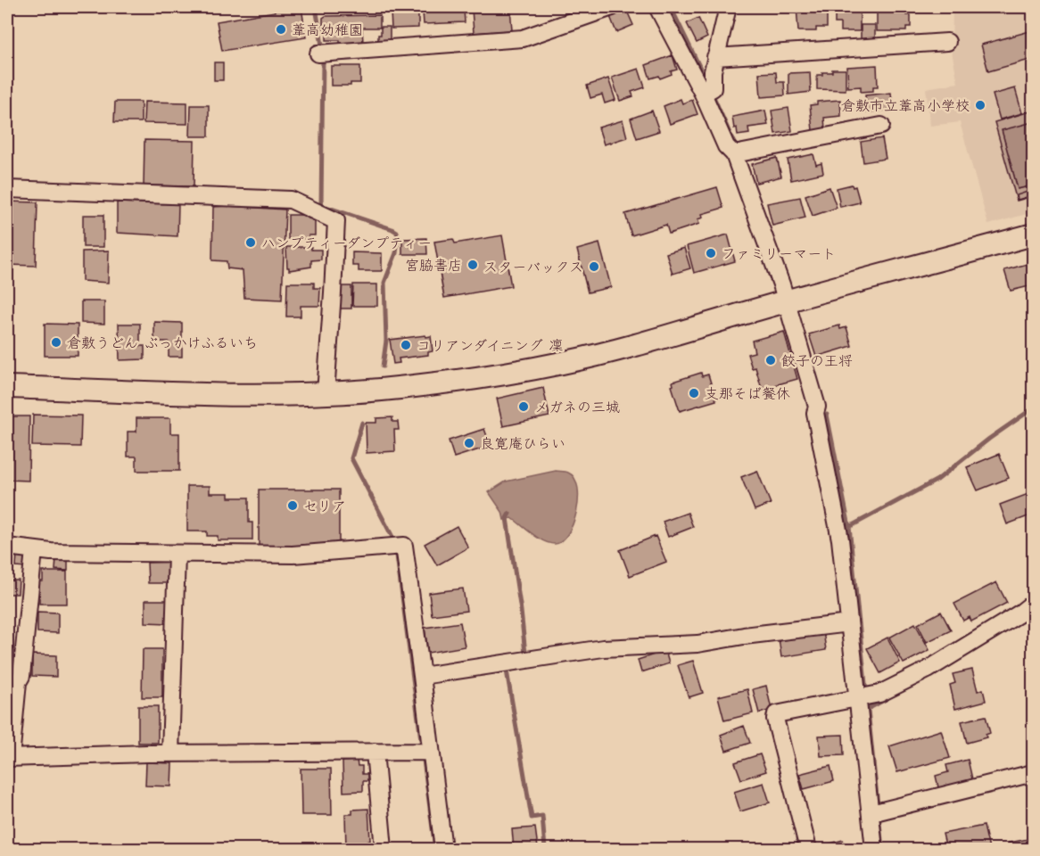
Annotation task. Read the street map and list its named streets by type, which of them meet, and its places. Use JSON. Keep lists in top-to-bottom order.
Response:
{
  "places": [
    "葦高幼稚園",
    "倉敷市立葦高小学校",
    "ハンプティーダンプティー",
    "ファミリーマート",
    "宮脇書店",
    "スターバックス",
    "倉敷うどん ぶっかけふるいち",
    "コリアンダイニング 凜",
    "餃子の王将",
    "支那そば餐休",
    "メガネの三城",
    "良寛庵ひらい",
    "セリア"
  ]
}
